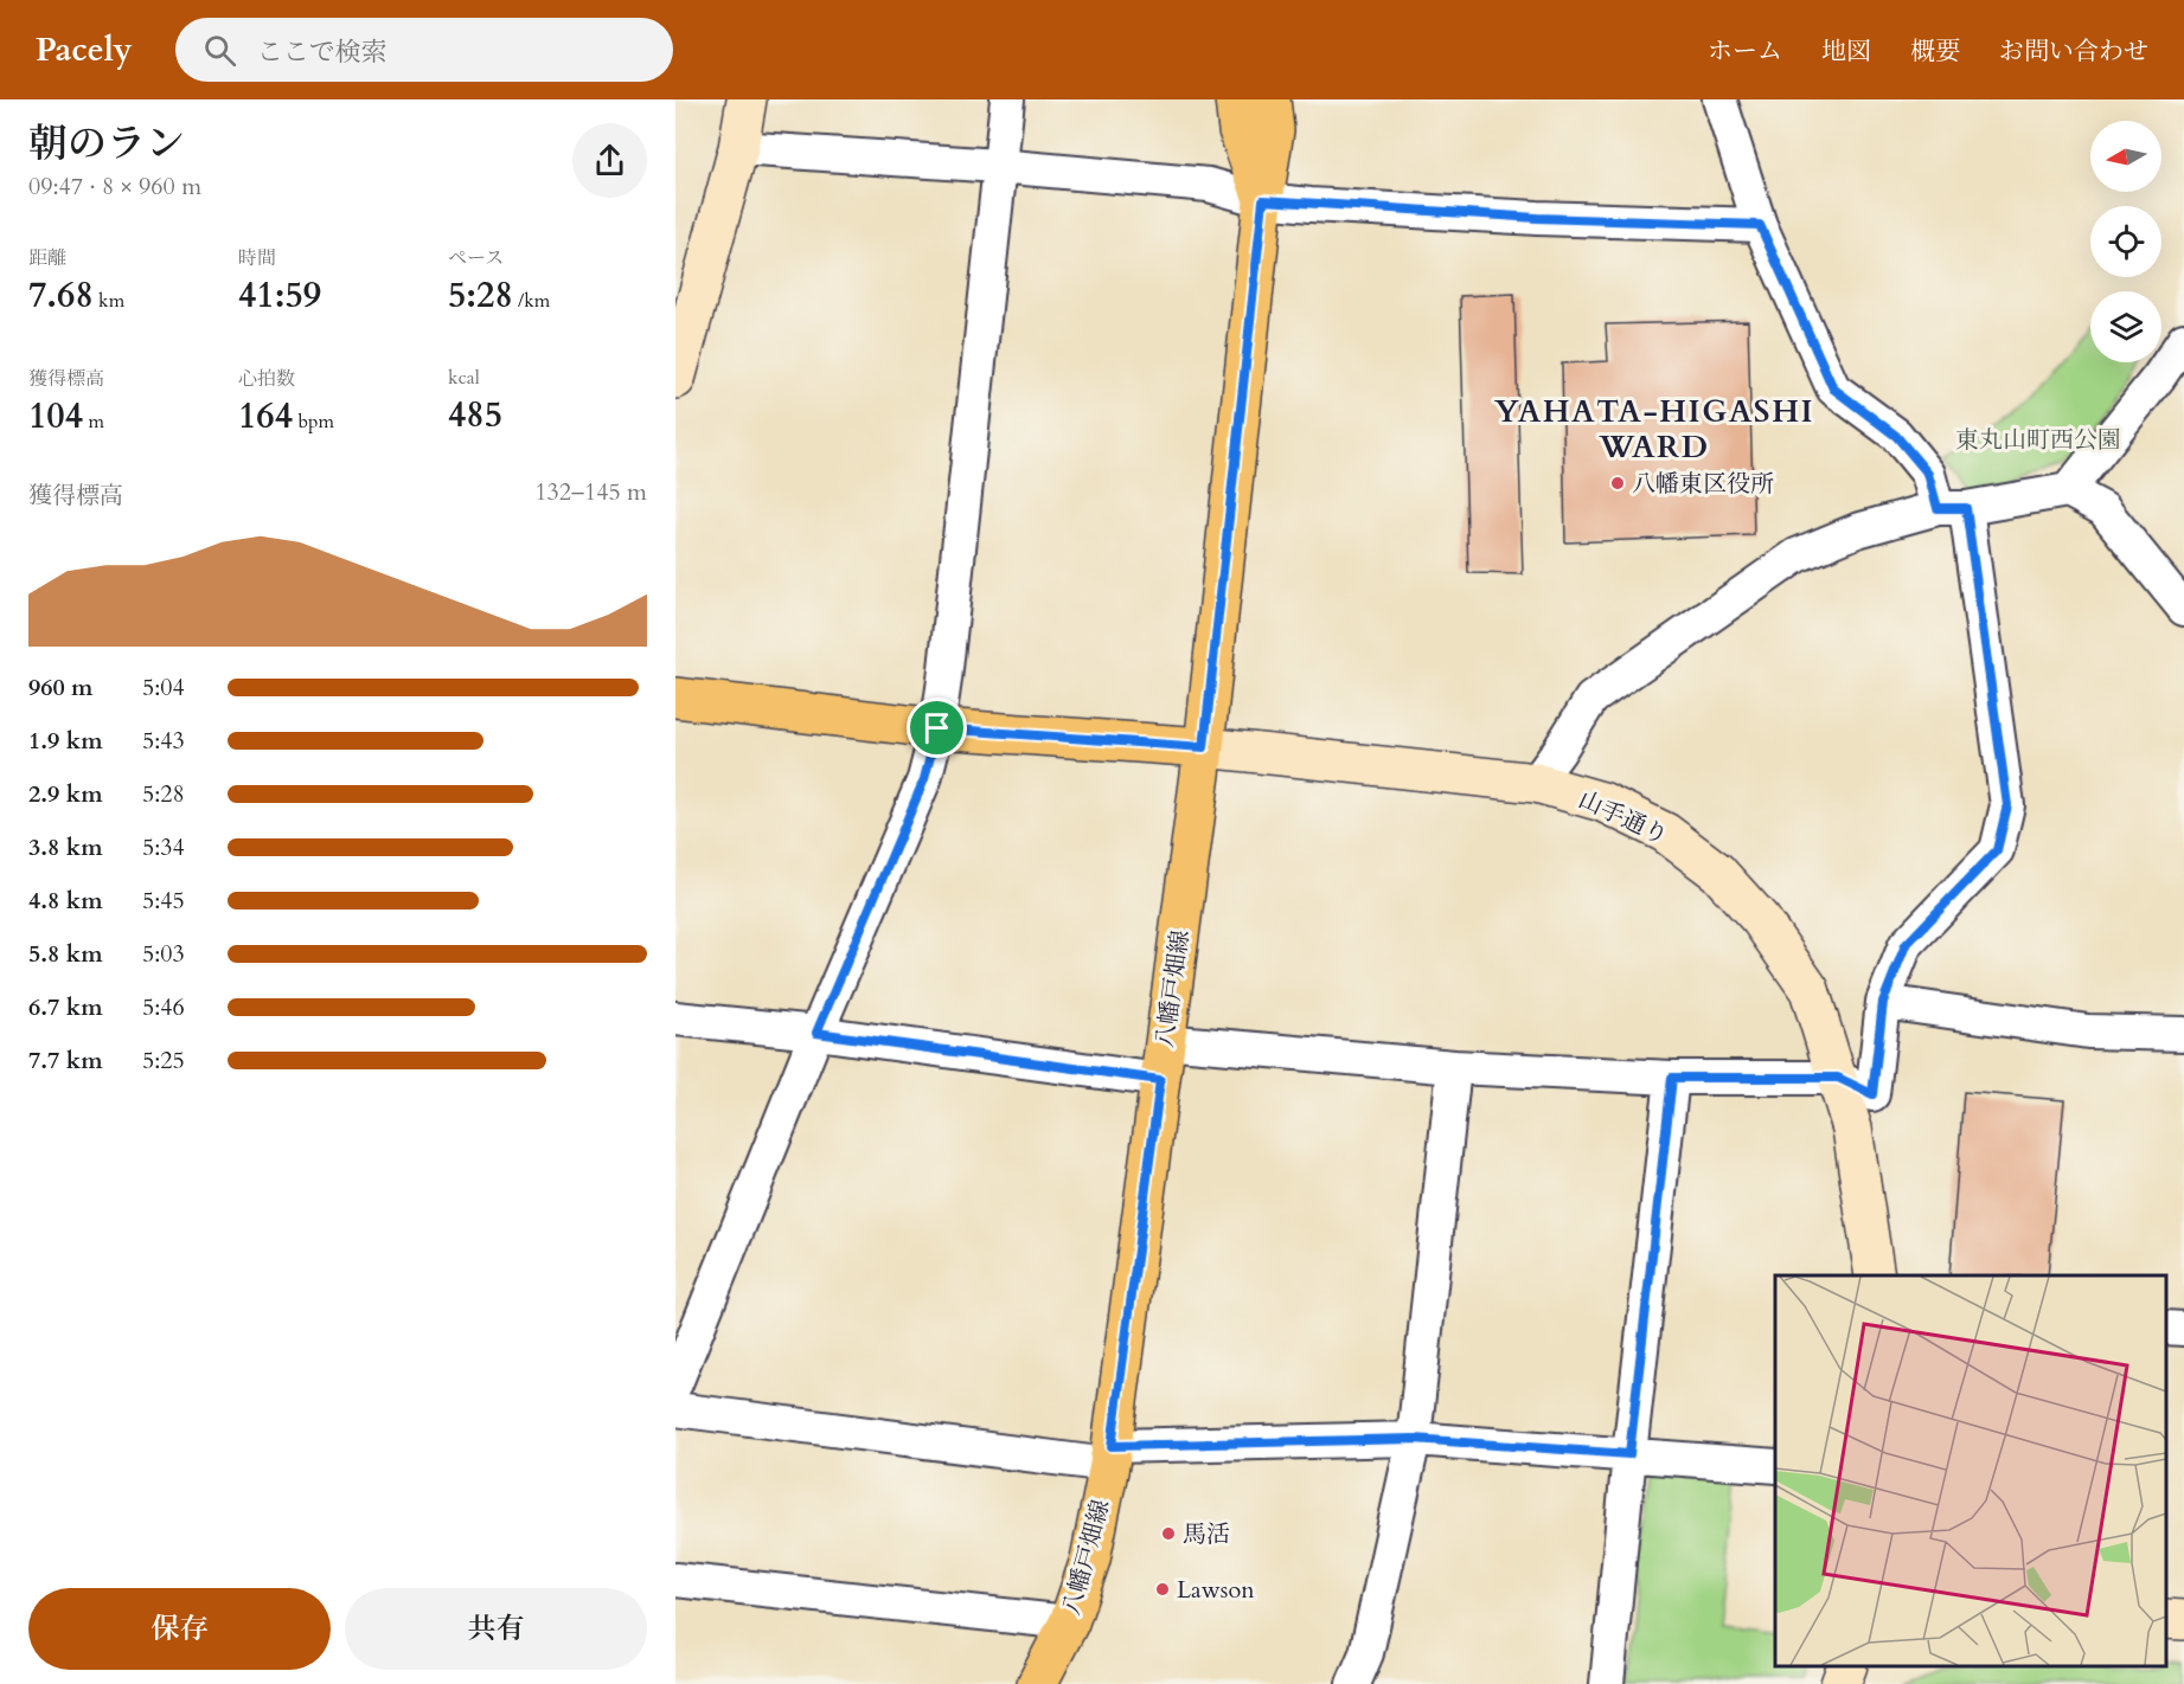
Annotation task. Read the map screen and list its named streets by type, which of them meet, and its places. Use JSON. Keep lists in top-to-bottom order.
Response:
{
  "streets": {
    "main road": ["八幡戸畑線"],
    "street": ["山手通り"]
  },
  "crossings": [
    ["山手通り", "八幡戸畑線"]
  ],
  "districts": ["YAHATA-HIGASHI WARD"],
  "parks": ["東丸山町西公園"],
  "places": ["八幡東区役所", "馬活", "Lawson"],
  "north": "left",
  "page": {
    "header": "Pacely",
    "search": "ここで検索",
    "nav": [
      "ホーム",
      "地図",
      "概要",
      "お問い合わせ"
    ],
    "heading": ["朝のラン", "09:47 · 8 × 960 m"],
    "stats": [
      ["距離", "7.68 km"],
      ["時間", "41:59"],
      ["ペース", "5:28 /km"],
      ["獲得標高", "104 m"],
      ["心拍数", "164 bpm"],
      ["kcal", "485"]
    ],
    "chart": ["獲得標高", "132–145 m"],
    "list": [
      {
        "name": "960 m",
        "note": "5:04"
      },
      {
        "name": "1.9 km",
        "note": "5:43"
      },
      {
        "name": "2.9 km",
        "note": "5:28"
      },
      {
        "name": "3.8 km",
        "note": "5:34"
      },
      {
        "name": "4.8 km",
        "note": "5:45"
      },
      {
        "name": "5.8 km",
        "note": "5:03"
      },
      {
        "name": "6.7 km",
        "note": "5:46"
      },
      {
        "name": "7.7 km",
        "note": "5:25"
      }
    ],
    "buttons": ["保存", "共有"]
  }
}
